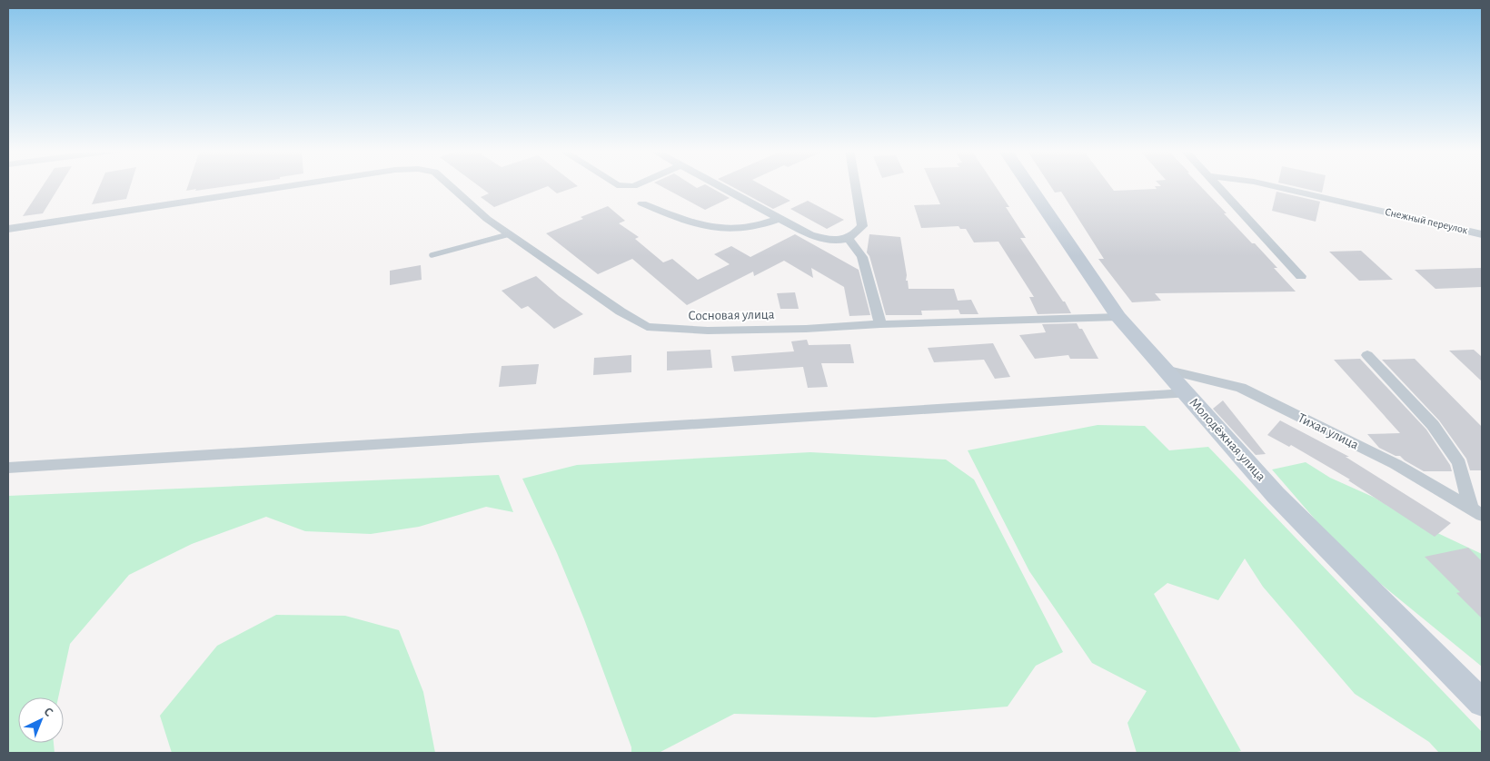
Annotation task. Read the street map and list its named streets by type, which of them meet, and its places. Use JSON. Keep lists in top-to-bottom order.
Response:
{
  "streets": {
    "main road": ["Молодёжная улица"],
    "street": ["Снежный переулок", "Сосновая улица", "Тихая улица"]
  },
  "crossings": [
    ["Сосновая улица", "Молодёжная улица"],
    ["Тихая улица", "Молодёжная улица"]
  ],
  "north": "top right"
}
